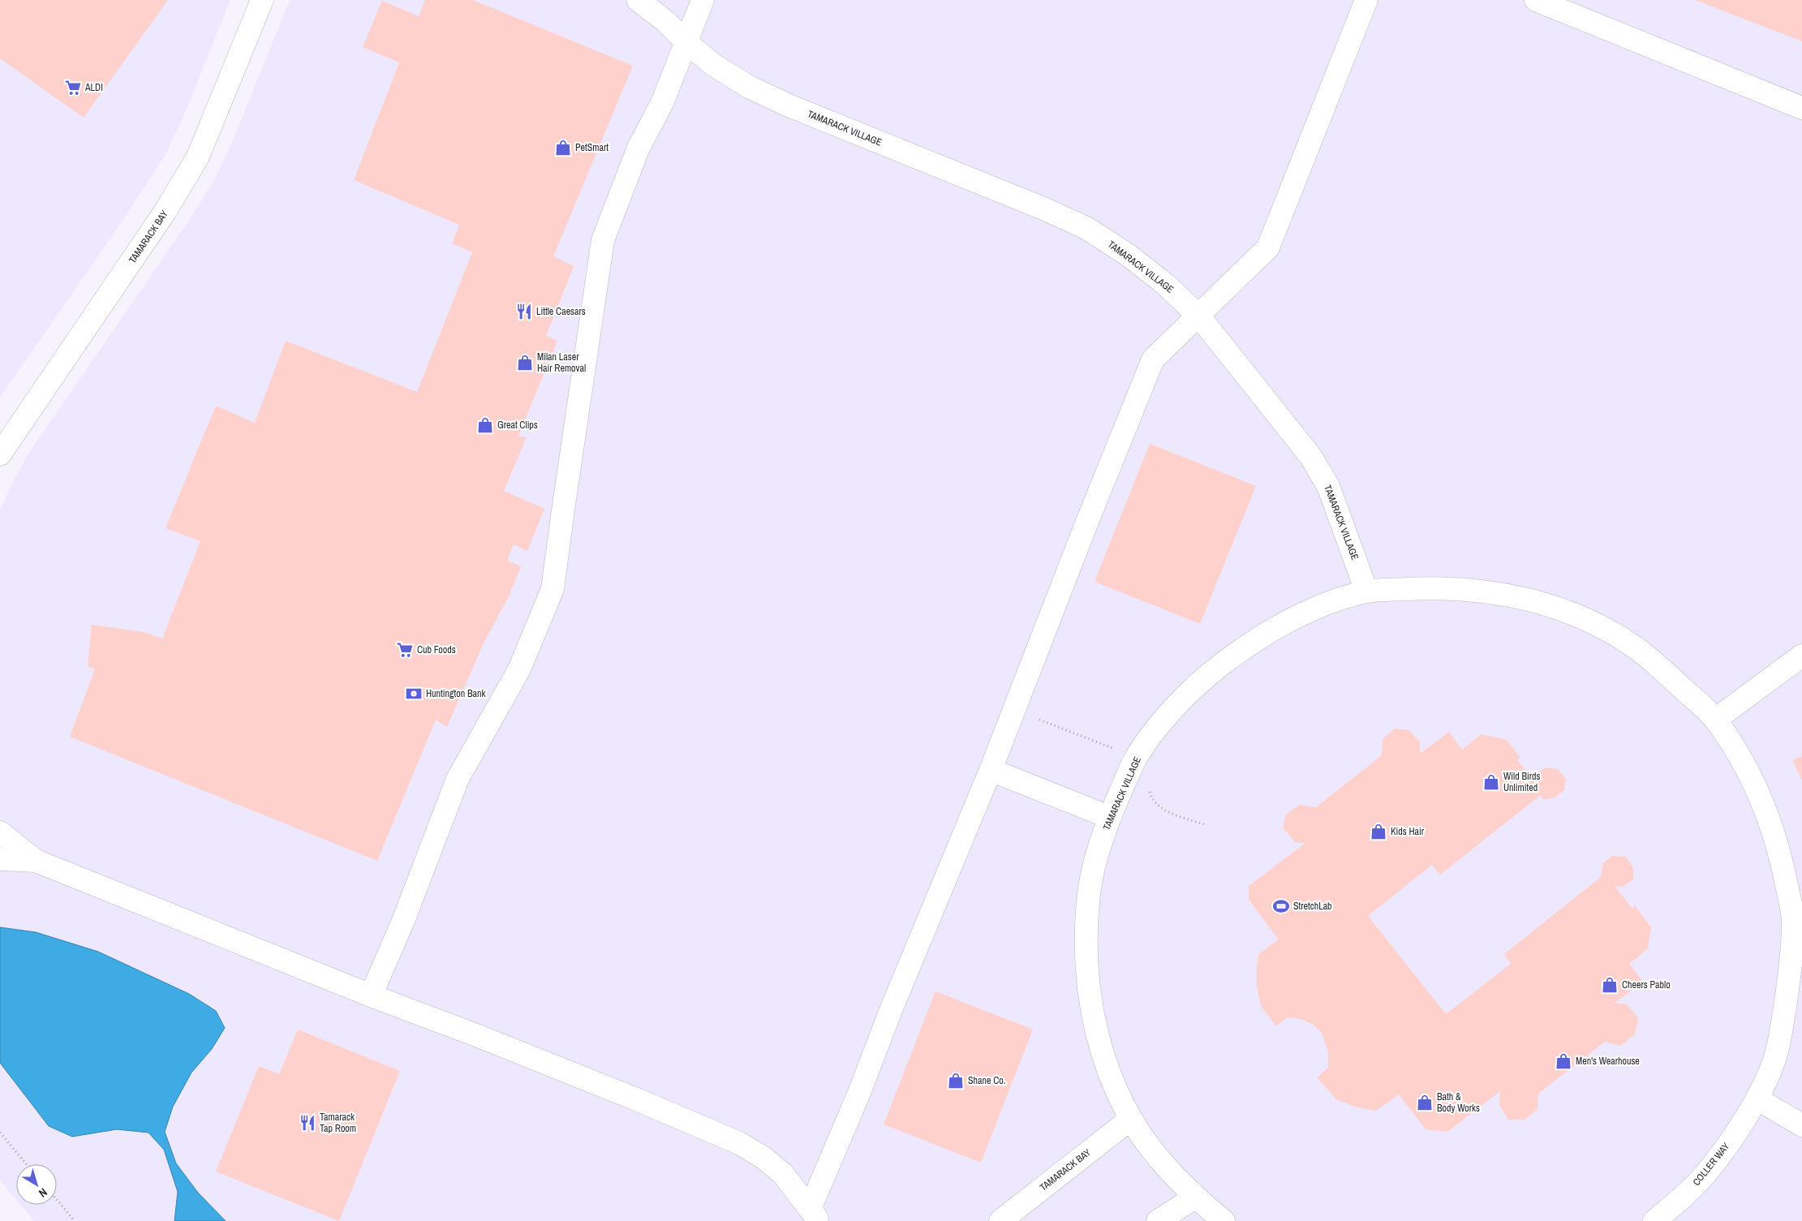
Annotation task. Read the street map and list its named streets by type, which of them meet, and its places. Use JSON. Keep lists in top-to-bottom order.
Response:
{
  "streets": {
    "street": ["TAMARACK VILLAGE", "TAMARACK BAY", "COLLER WAY"]
  },
  "crossings": [
    ["TAMARACK VILLAGE", "TAMARACK BAY"],
    ["TAMARACK VILLAGE", "COLLER WAY"]
  ],
  "places": {
    "supermarket": ["ALDI", "Cub Foods"],
    "shop": [
      "PetSmart",
      "Milan Laser Hair Removal",
      "Great Clips",
      "Wild Birds Unlimited",
      "Kids Hair",
      "Cheers Pablo",
      "Men's Wearhouse",
      "Shane Co.",
      "Bath & Body Works"
    ],
    "restaurant": ["Little Caesars", "Tamarack Tap Room"],
    "bank": ["Huntington Bank"],
    "sports": ["StretchLab"]
  },
  "north": "bottom right"
}
